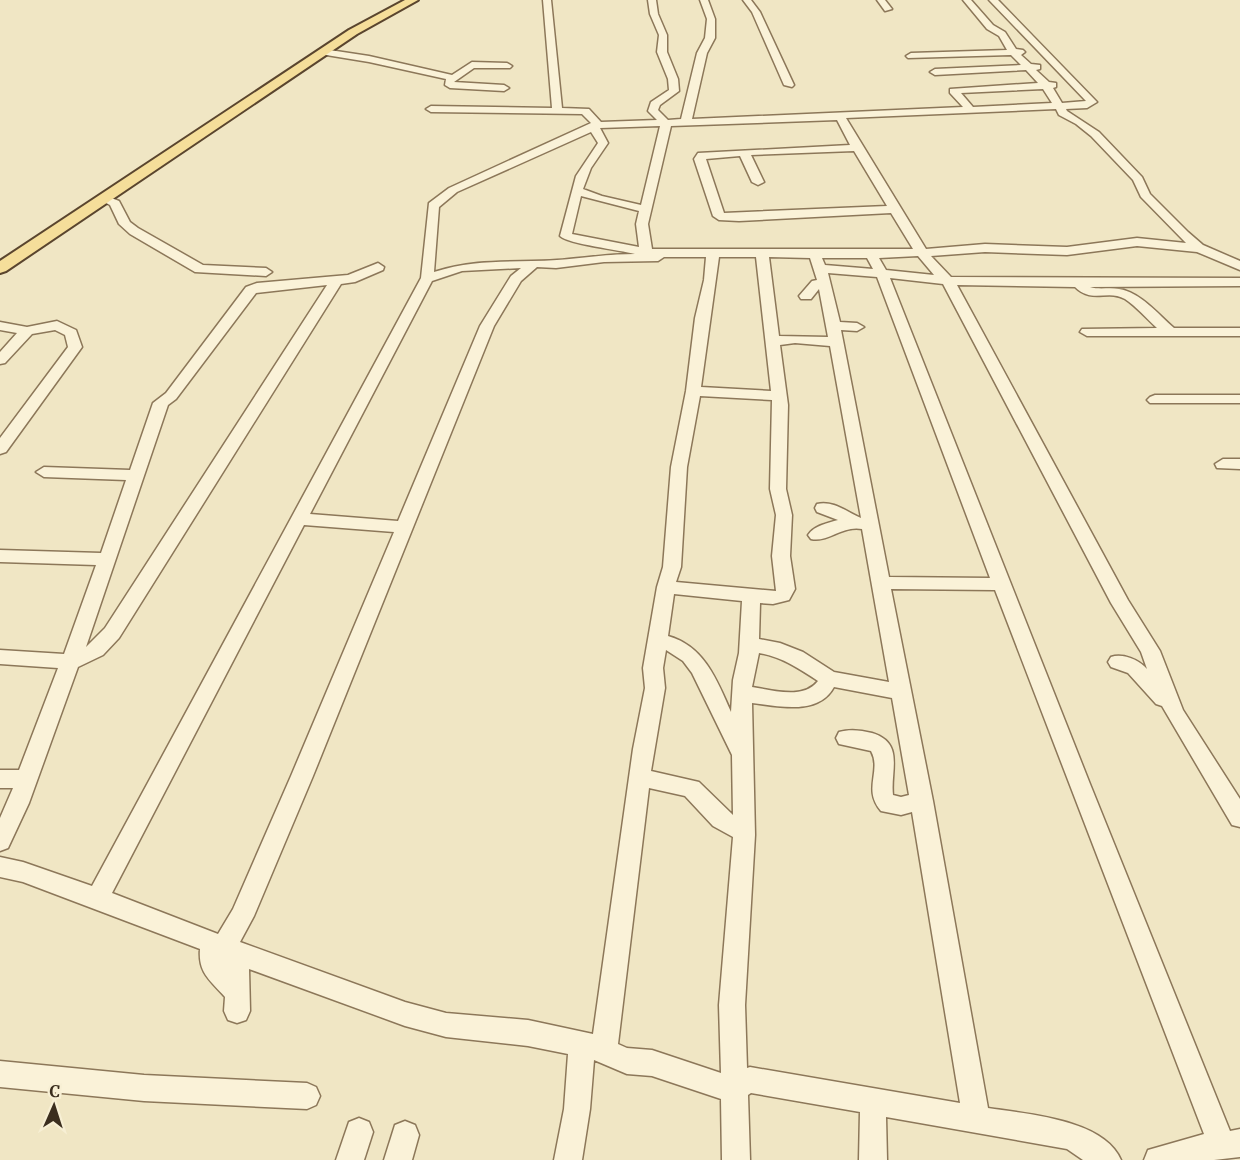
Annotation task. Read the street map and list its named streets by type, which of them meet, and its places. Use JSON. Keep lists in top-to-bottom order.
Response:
{
  "north": "top"
}
